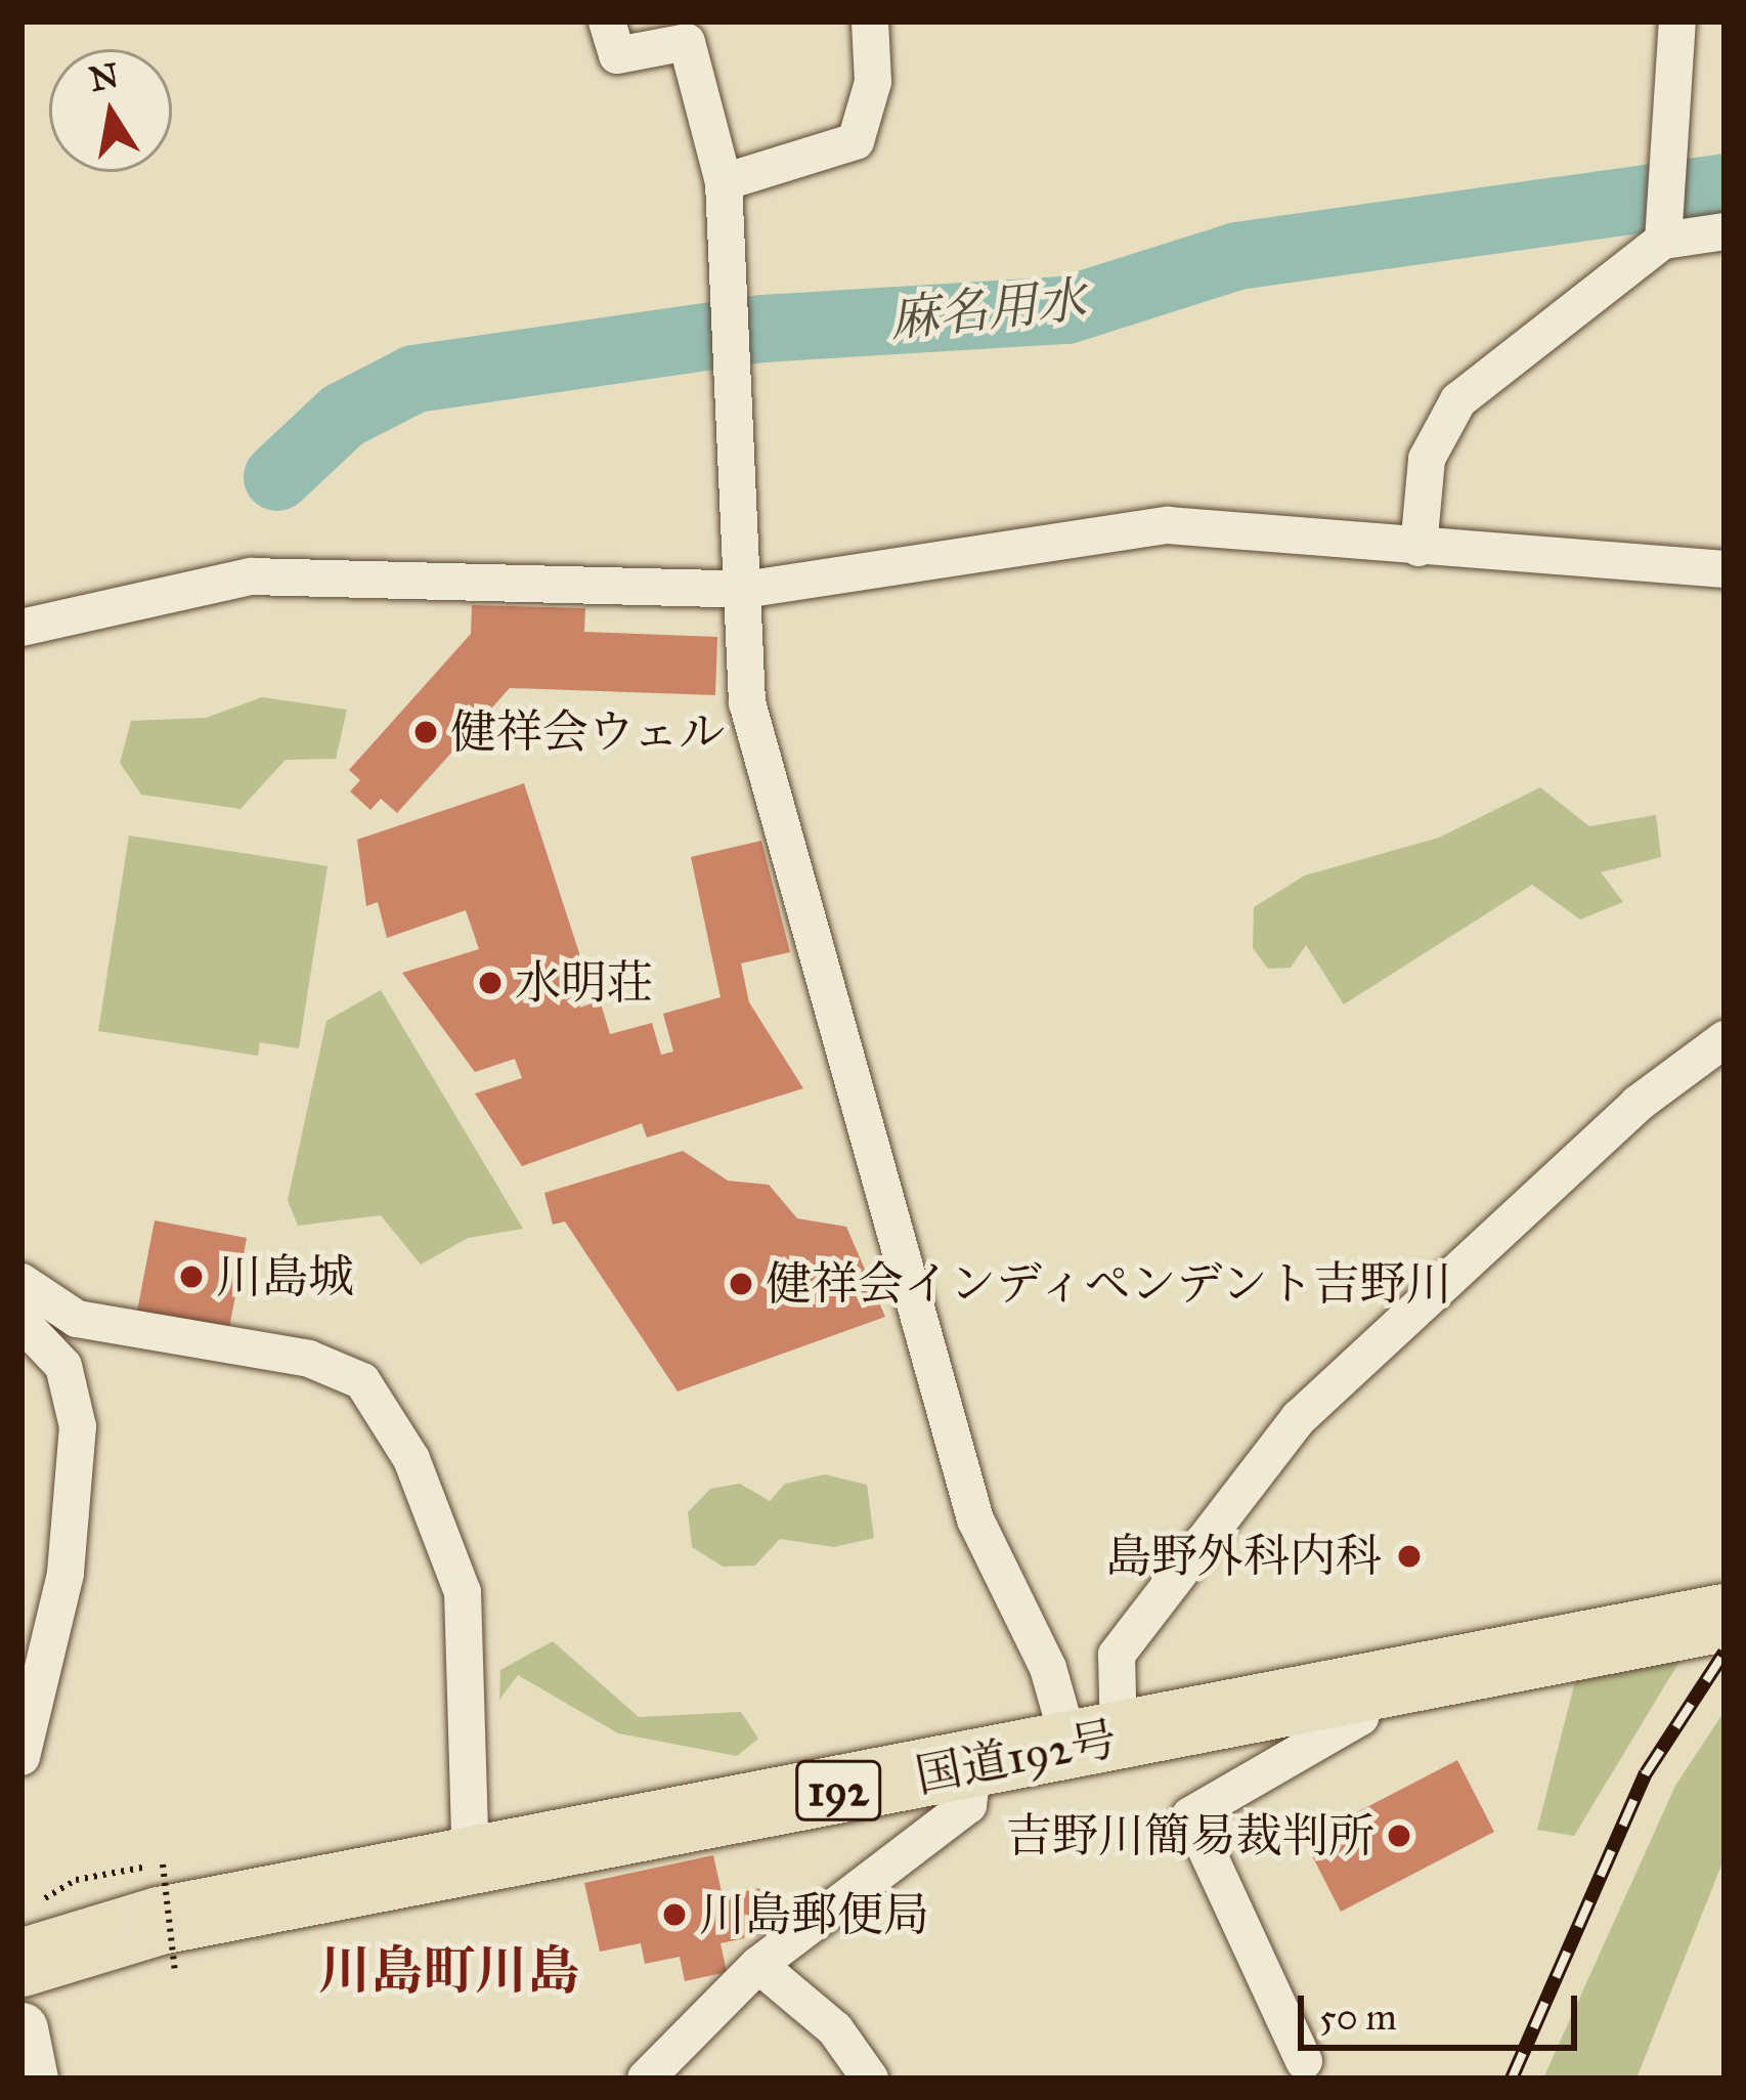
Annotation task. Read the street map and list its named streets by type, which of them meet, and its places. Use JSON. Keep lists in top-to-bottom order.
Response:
{
  "streets": {
    "highway": ["国道192号", "192"]
  },
  "districts": ["川島町川島"],
  "water": ["麻名用水"],
  "places": [
    "健祥会ウェル",
    "水明荘",
    "川島城",
    "健祥会インディペンデント吉野川",
    "島野外科内科",
    "吉野川簡易裁判所",
    "川島郵便局"
  ],
  "scale_bar": "50 m",
  "north": "top"
}
